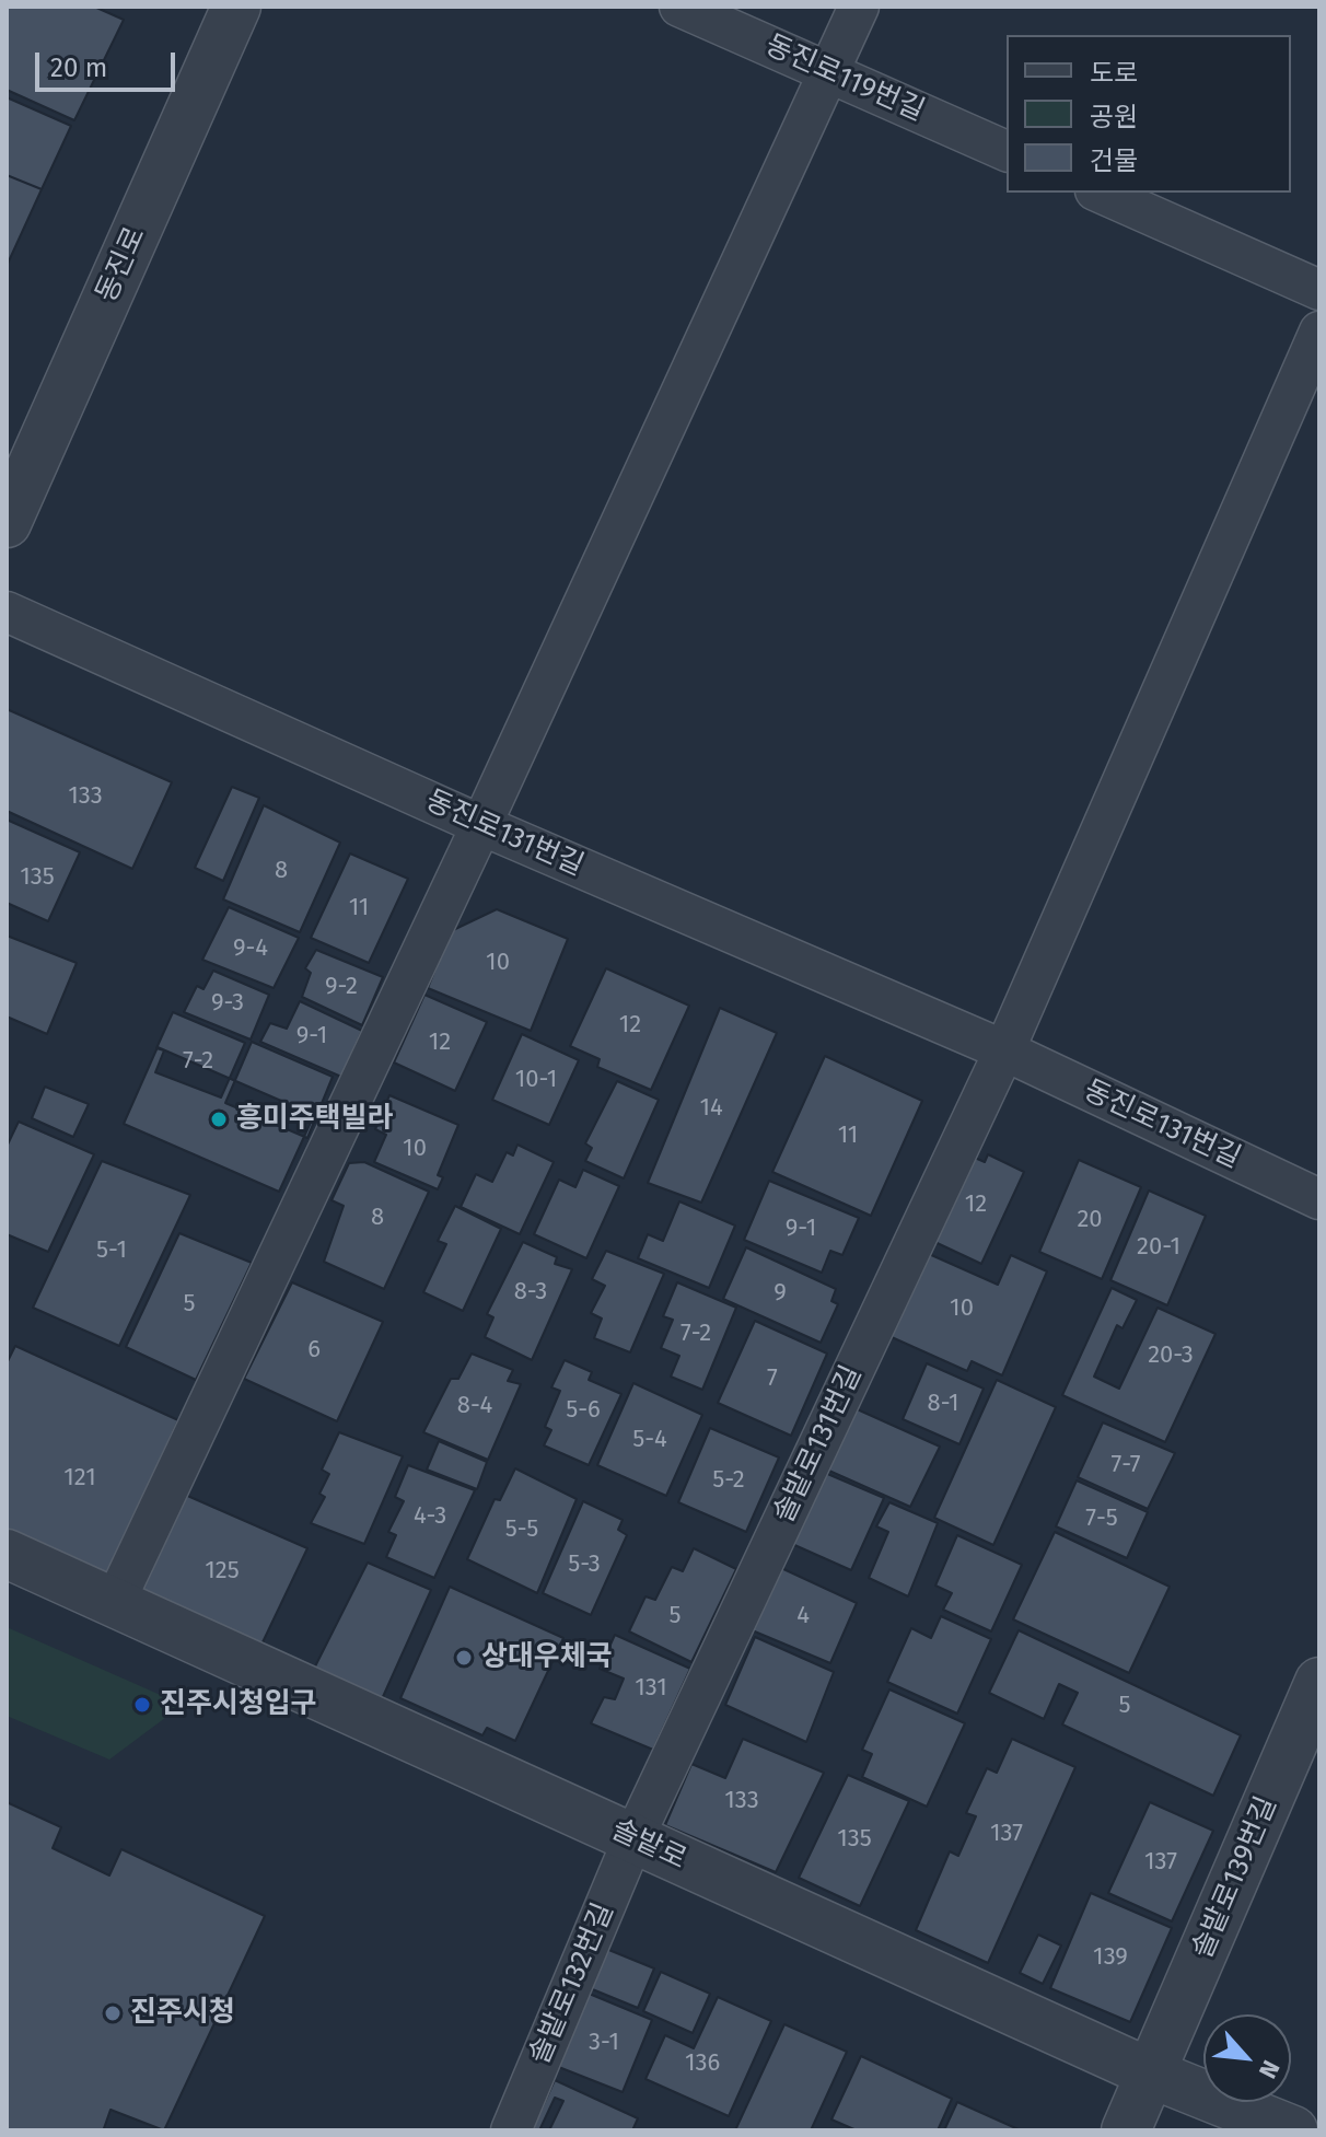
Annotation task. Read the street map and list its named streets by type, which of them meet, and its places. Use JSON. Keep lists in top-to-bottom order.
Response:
{
  "streets": {
    "street": [
      "동진로119번길",
      "동진로",
      "동진로131번길",
      "솔밭로131번길",
      "솔밭로",
      "솔밭로139번길",
      "솔밭로132번길"
    ]
  },
  "crossings": [
    ["동진로131번길", "솔밭로131번길"],
    ["솔밭로131번길", "솔밭로"],
    ["솔밭로131번길", "솔밭로132번길"],
    ["솔밭로", "솔밭로139번길"],
    ["솔밭로", "솔밭로132번길"]
  ],
  "places": [
    "흥미주택빌라",
    "상대우체국",
    "진주시청입구",
    "진주시청"
  ],
  "house_numbers": [
    "133",
    "8",
    "135",
    "11",
    "9-4",
    "10",
    "9-2",
    "9-3",
    "12",
    "9-1",
    "12",
    "7-2",
    "10-1",
    "14",
    "11",
    "10",
    "12",
    "8",
    "20",
    "9-1",
    "20-1",
    "5-1",
    "8-3",
    "9",
    "5",
    "10",
    "7-2",
    "6",
    "20-3",
    "7",
    "8-1",
    "8-4",
    "5-6",
    "5-4",
    "7-7",
    "121",
    "5-2",
    "4-3",
    "7-5",
    "5-5",
    "5-3",
    "125",
    "5",
    "4",
    "131",
    "5",
    "133",
    "137",
    "135",
    "137",
    "139",
    "3-1",
    "136"
  ],
  "legend": ["도로", "공원", "건물"],
  "scale_bar": "20 m",
  "north": "bottom right"
}
